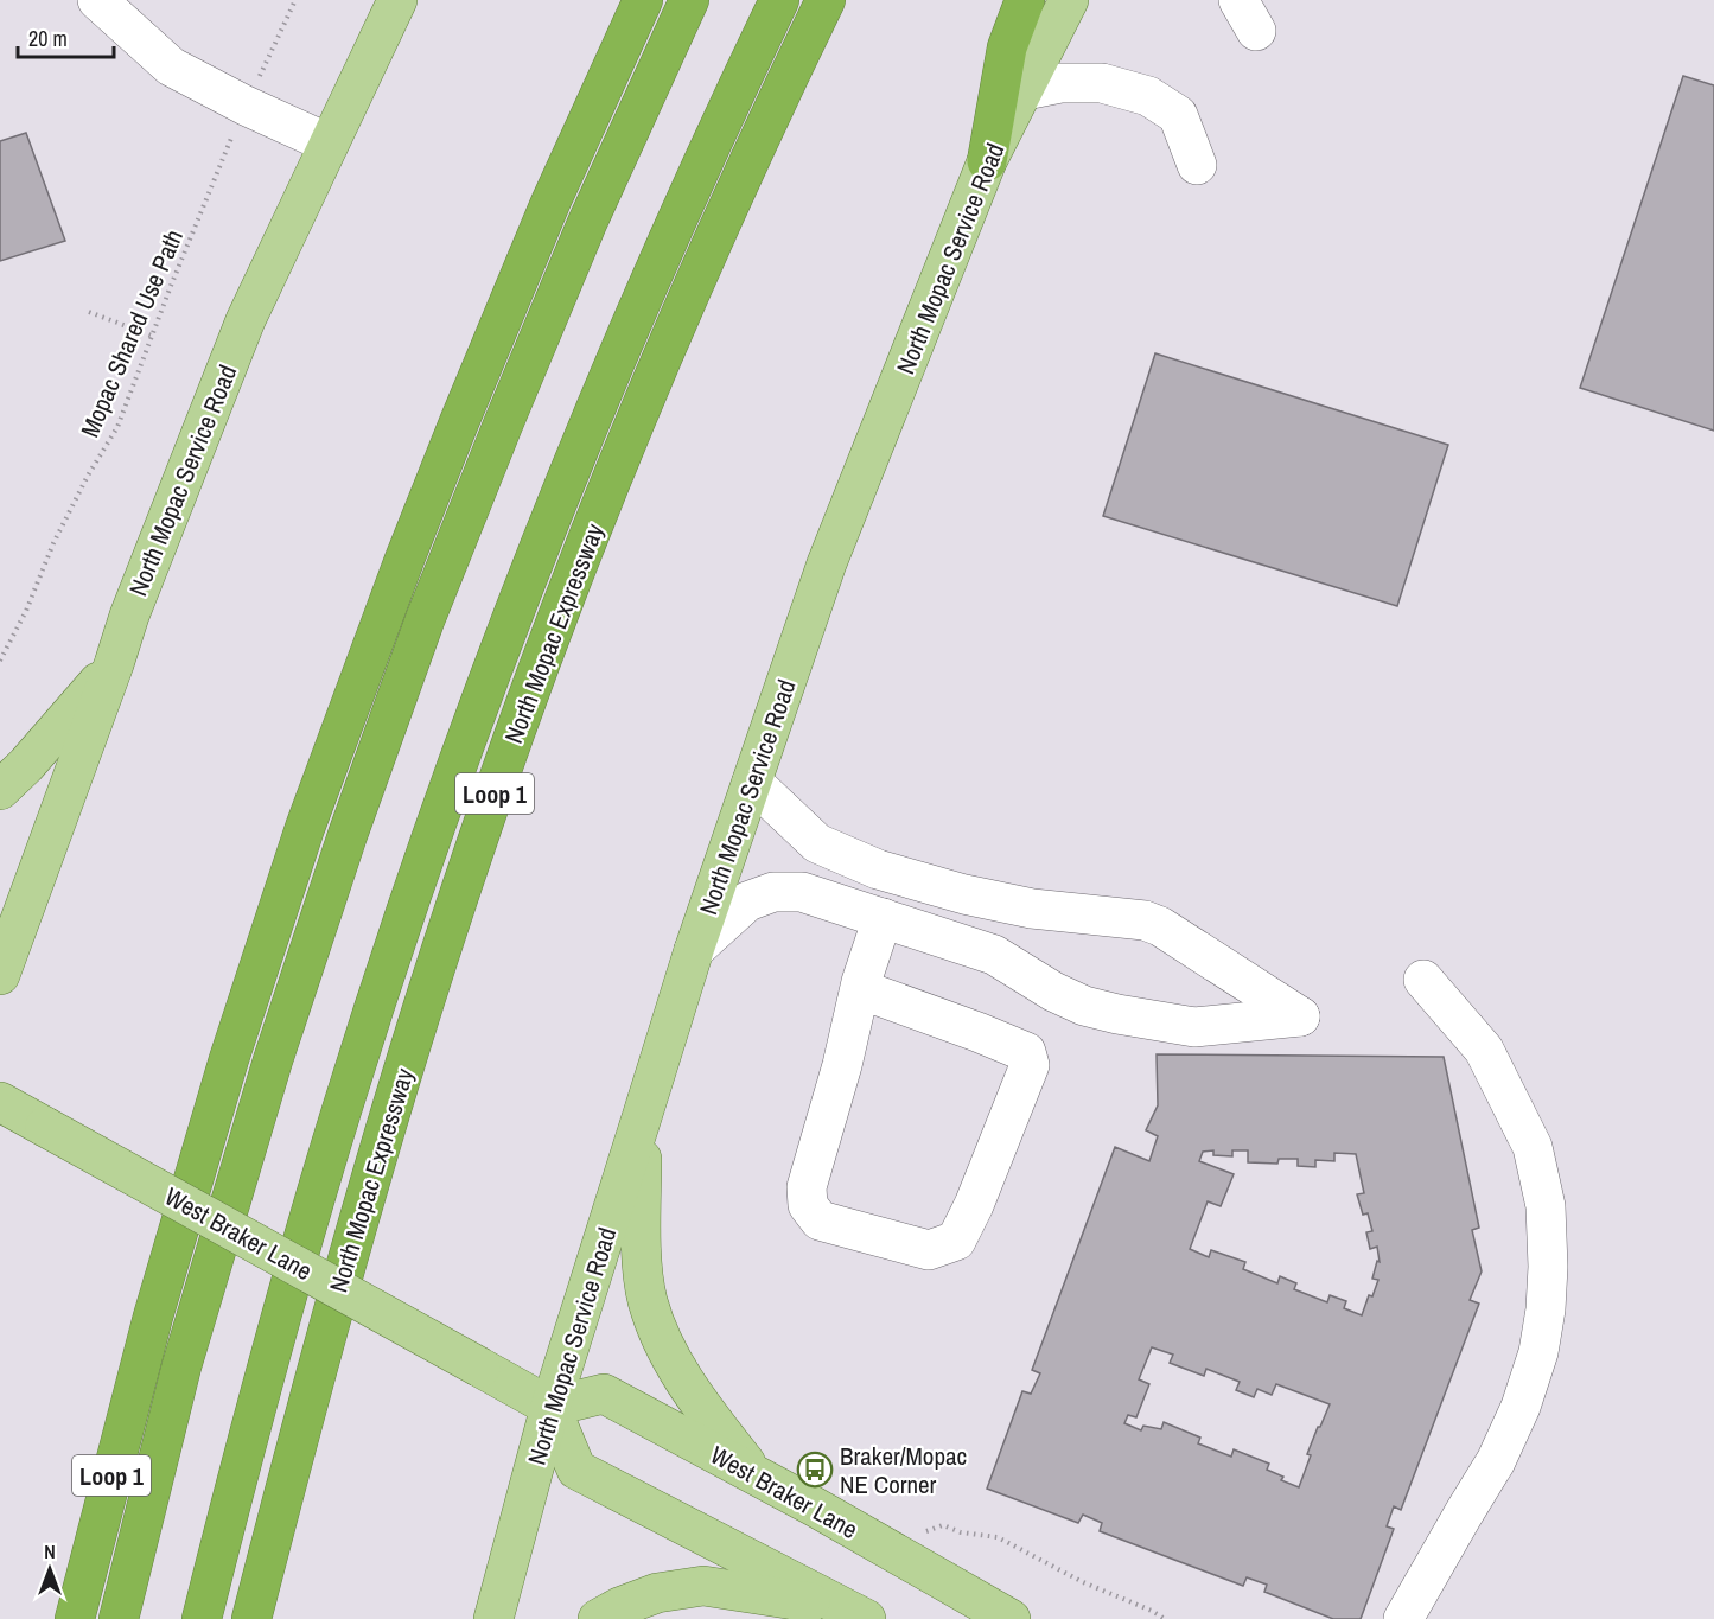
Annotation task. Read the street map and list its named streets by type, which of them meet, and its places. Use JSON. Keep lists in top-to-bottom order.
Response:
{
  "streets": {
    "highway": ["North Mopac Expressway", "Loop 1"],
    "main road": ["North Mopac Service Road", "West Braker Lane"],
    "path": ["Mopac Shared Use Path"]
  },
  "crossings": [
    ["North Mopac Service Road", "West Braker Lane"]
  ],
  "places": {
    "bus stop": ["Braker/Mopac NE Corner"]
  },
  "scale_bar": "20 m",
  "north": "top"
}
